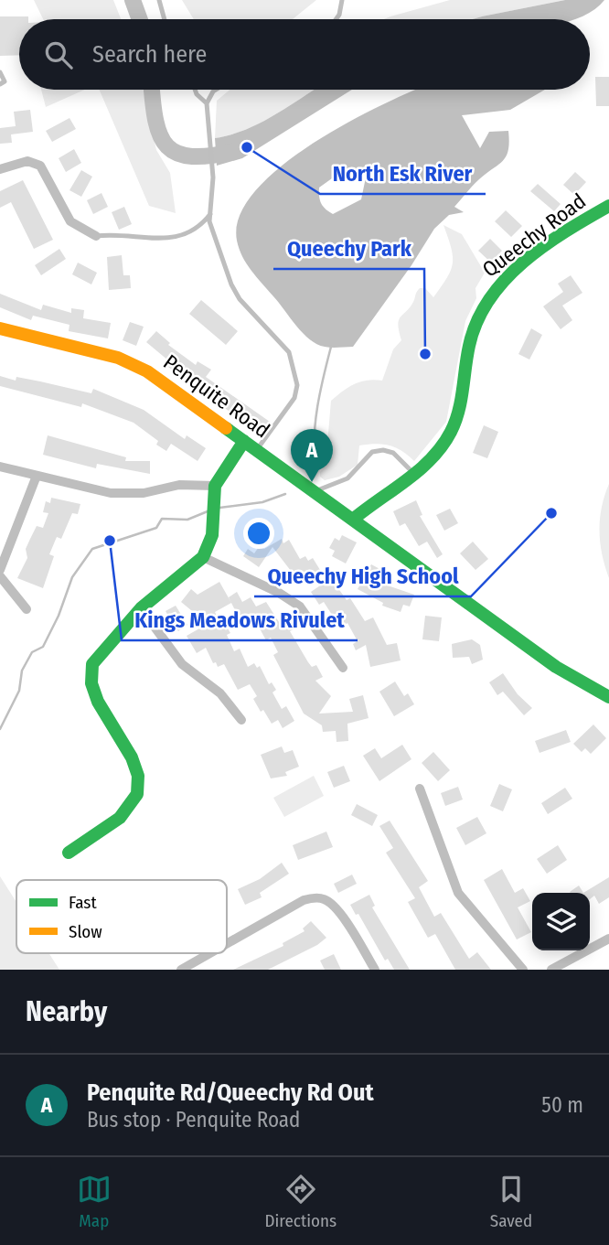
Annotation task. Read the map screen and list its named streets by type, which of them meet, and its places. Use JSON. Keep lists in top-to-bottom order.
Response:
{
  "streets": {
    "street": ["Queechy Road", "Penquite Road"]
  },
  "crossings": [
    ["Queechy Road", "Penquite Road"]
  ],
  "places": [
    "North Esk River",
    "Queechy Park",
    "Queechy High School",
    "Kings Meadows Rivulet"
  ],
  "legend": ["Fast", "Slow"],
  "page": {
    "search": "Search here",
    "pins": "A",
    "heading": "Nearby",
    "list": [
      {
        "mark": "A",
        "name": "Penquite Rd/Queechy Rd Out",
        "note": "Bus stop · Penquite Road",
        "value": "50 m"
      }
    ],
    "nav": ["Map", "Directions", "Saved"]
  }
}
